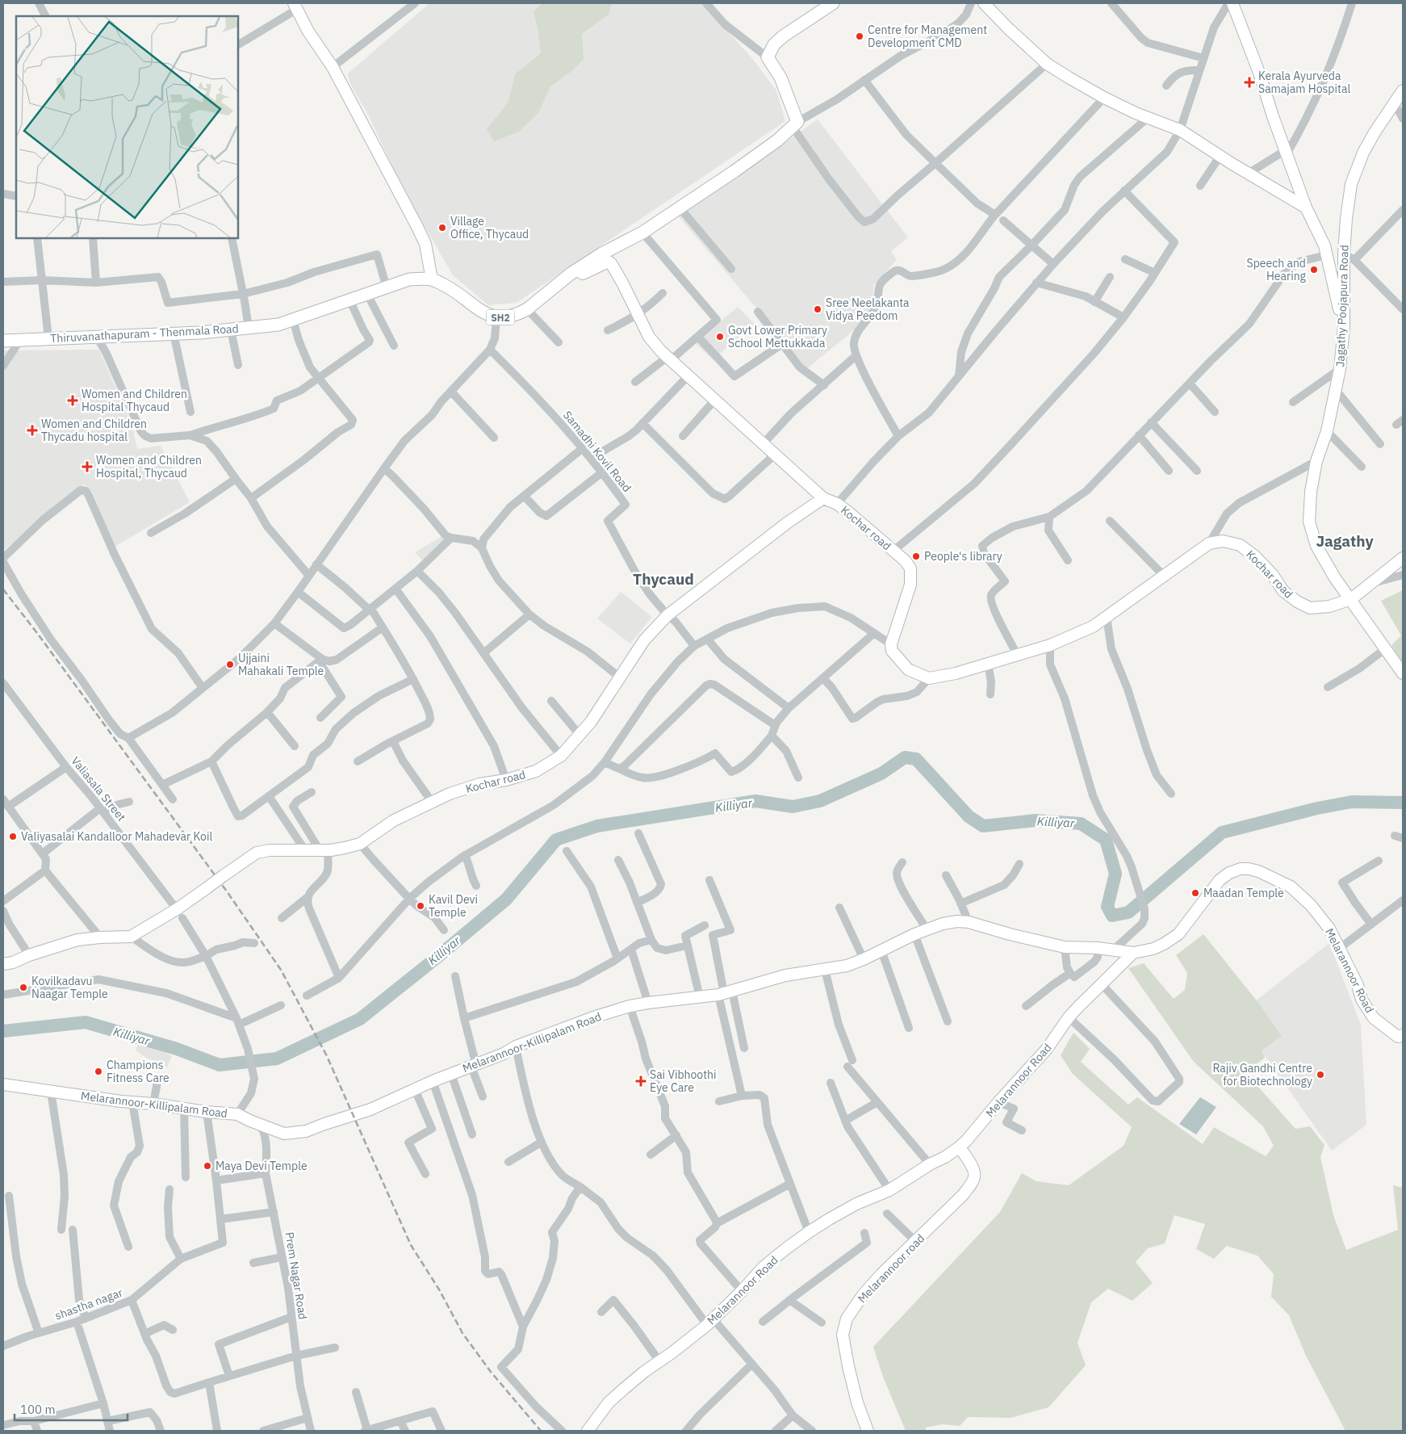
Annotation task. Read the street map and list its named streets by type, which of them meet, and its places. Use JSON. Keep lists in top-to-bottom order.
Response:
{
  "streets": {
    "main road": ["SH2", "Thiruvanathapuram - Thenmala Road"],
    "street": [
      "Jagathy Poojapura Road",
      "Samadhi Kovil Road",
      "Kochar road",
      "Valiasala Street",
      "Melarannoor Road",
      "Melarannoor-Killipalam Road",
      "Melarannoor road",
      "Prem Nagar Road",
      "shastha nagar"
    ]
  },
  "crossings": [
    ["Jagathy Poojapura Road", "Kochar road"],
    ["SH2", "Thiruvanathapuram - Thenmala Road"],
    ["Samadhi Kovil Road", "Kochar road"],
    ["Kochar road", "Valiasala Street"],
    ["Valiasala Street", "Melarannoor-Killipalam Road"],
    ["Melarannoor Road", "Melarannoor-Killipalam Road"],
    ["Melarannoor Road", "Melarannoor road"],
    ["Melarannoor-Killipalam Road", "Prem Nagar Road"]
  ],
  "districts": ["Jagathy", "Thycaud"],
  "water": ["Killiyar"],
  "places": {
    "other": [
      "Centre for Management Development CMD",
      "Village Office, Thycaud",
      "Speech and Hearing",
      "Sree Neelakanta Vidya Peedom",
      "Govt Lower Primary School Mettukkada",
      "People's library",
      "Ujjaini Mahakali Temple",
      "Valiyasalai Kandalloor Mahadevar Koil",
      "Maadan Temple",
      "Kavil Devi Temple",
      "Kovilkadavu Naagar Temple",
      "Champions Fitness Care",
      "Rajiv Gandhi Centre for Biotechnology",
      "Maya Devi Temple"
    ],
    "health": [
      "Kerala Ayurveda Samajam Hospital",
      "Women and Children Hospital Thycaud",
      "Women and Children Thycadu hospital",
      "Women and Children Hospital, Thycaud",
      "Sai Vibhoothi Eye Care"
    ]
  },
  "scale_bar": "100 m"
}
